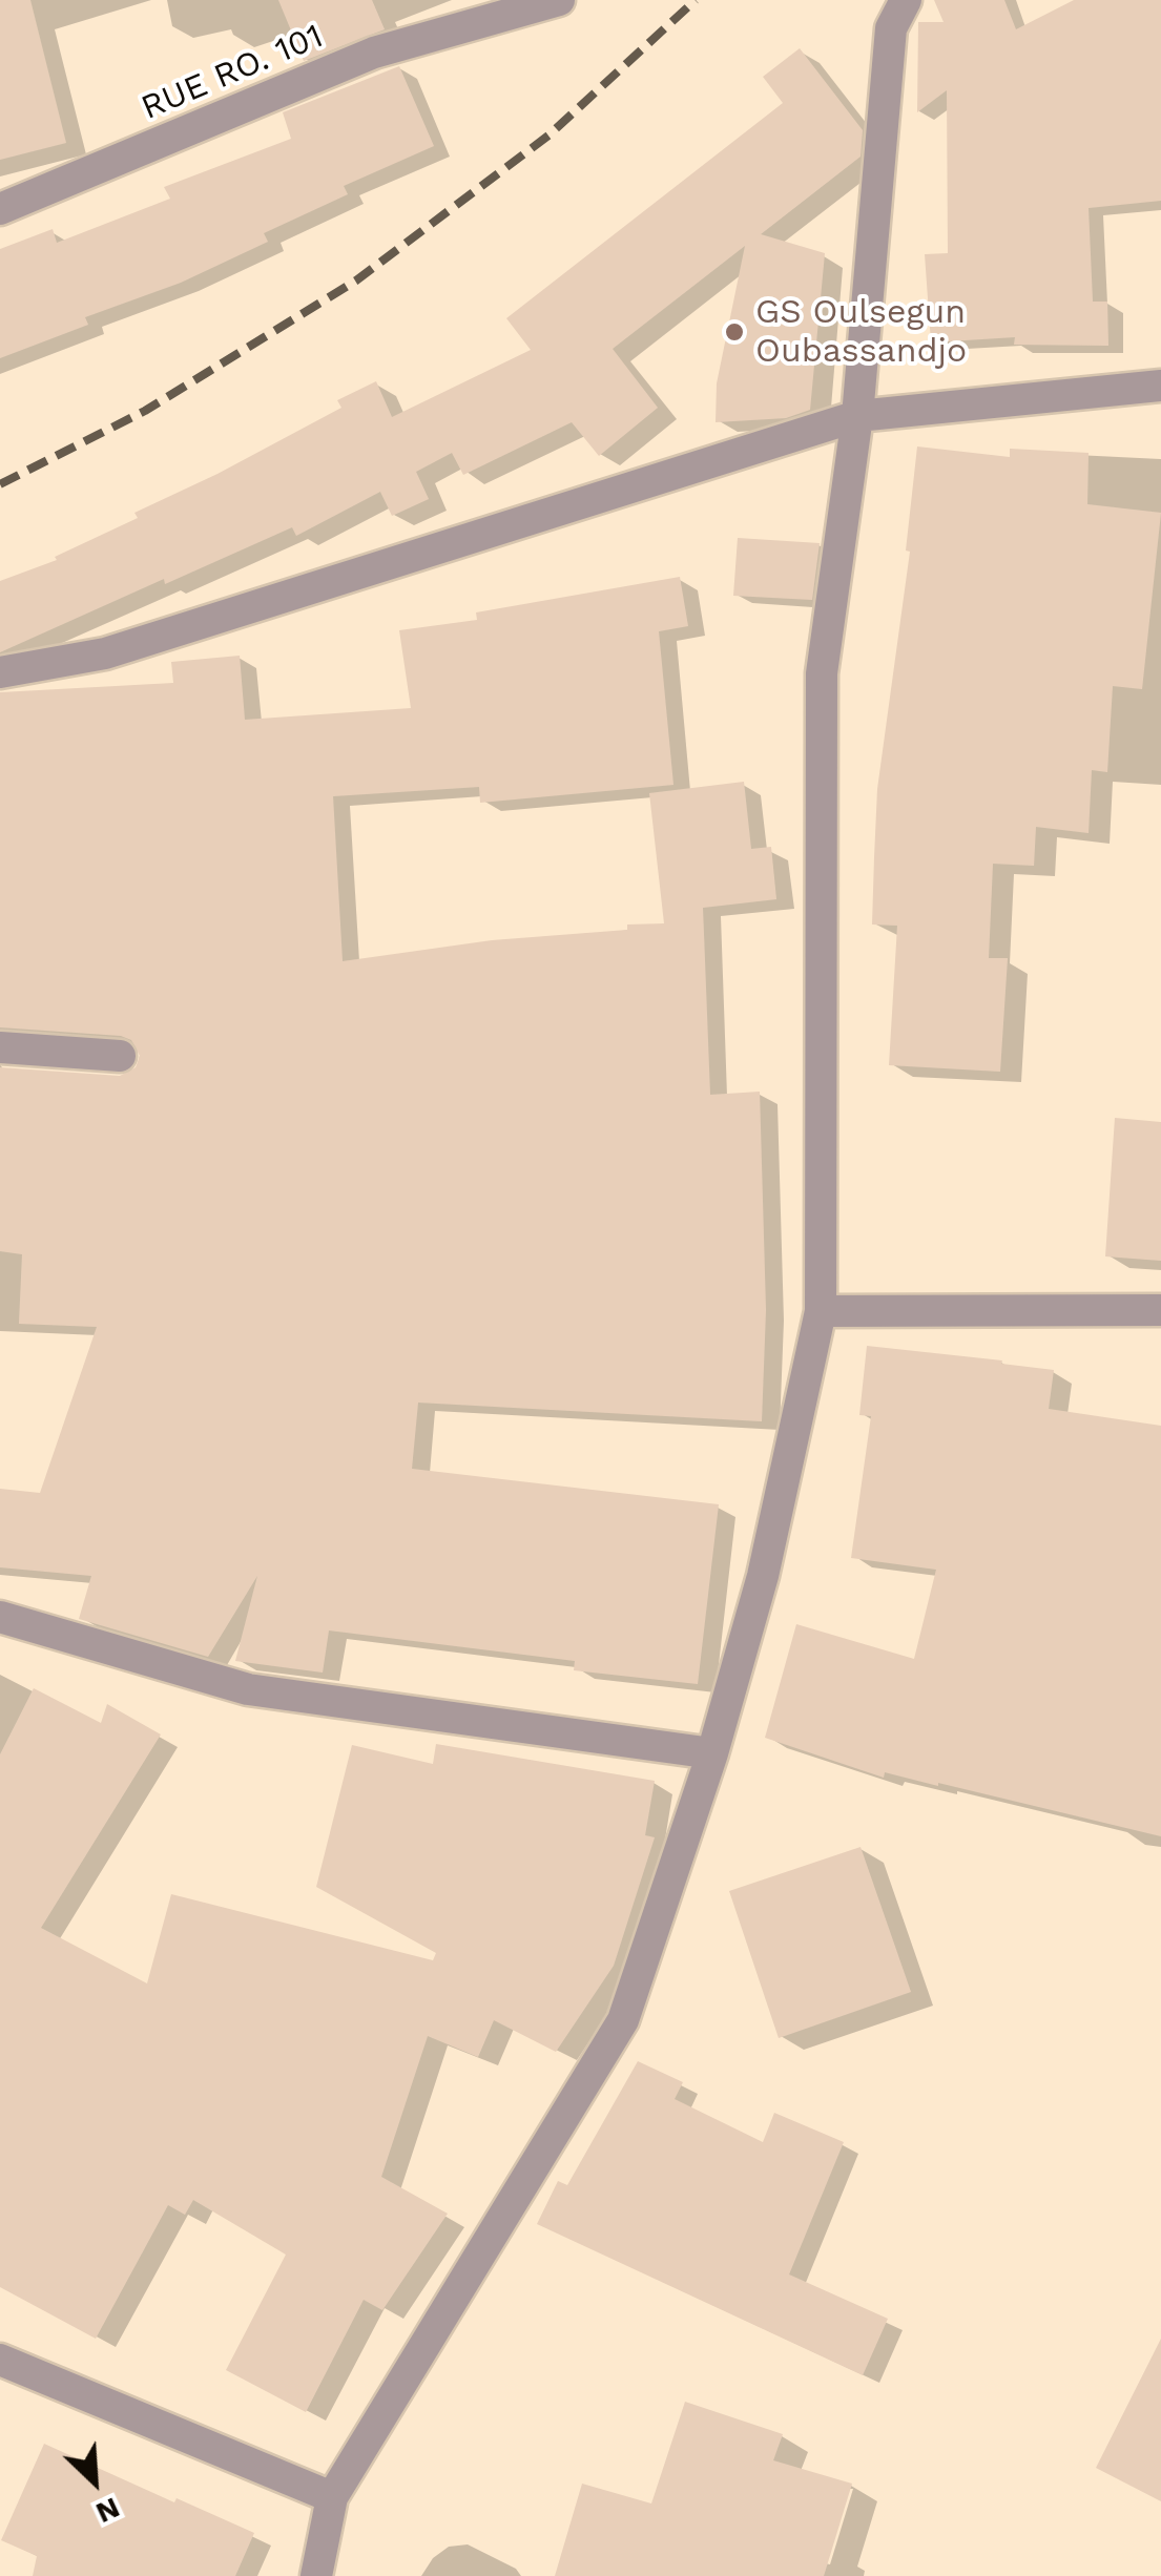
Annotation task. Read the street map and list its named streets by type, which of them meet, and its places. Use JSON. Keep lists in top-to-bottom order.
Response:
{
  "streets": {
    "street": ["RUE RO. 101"]
  },
  "places": ["GS Oulsegun Oubassandjo"],
  "north": "bottom right"
}
